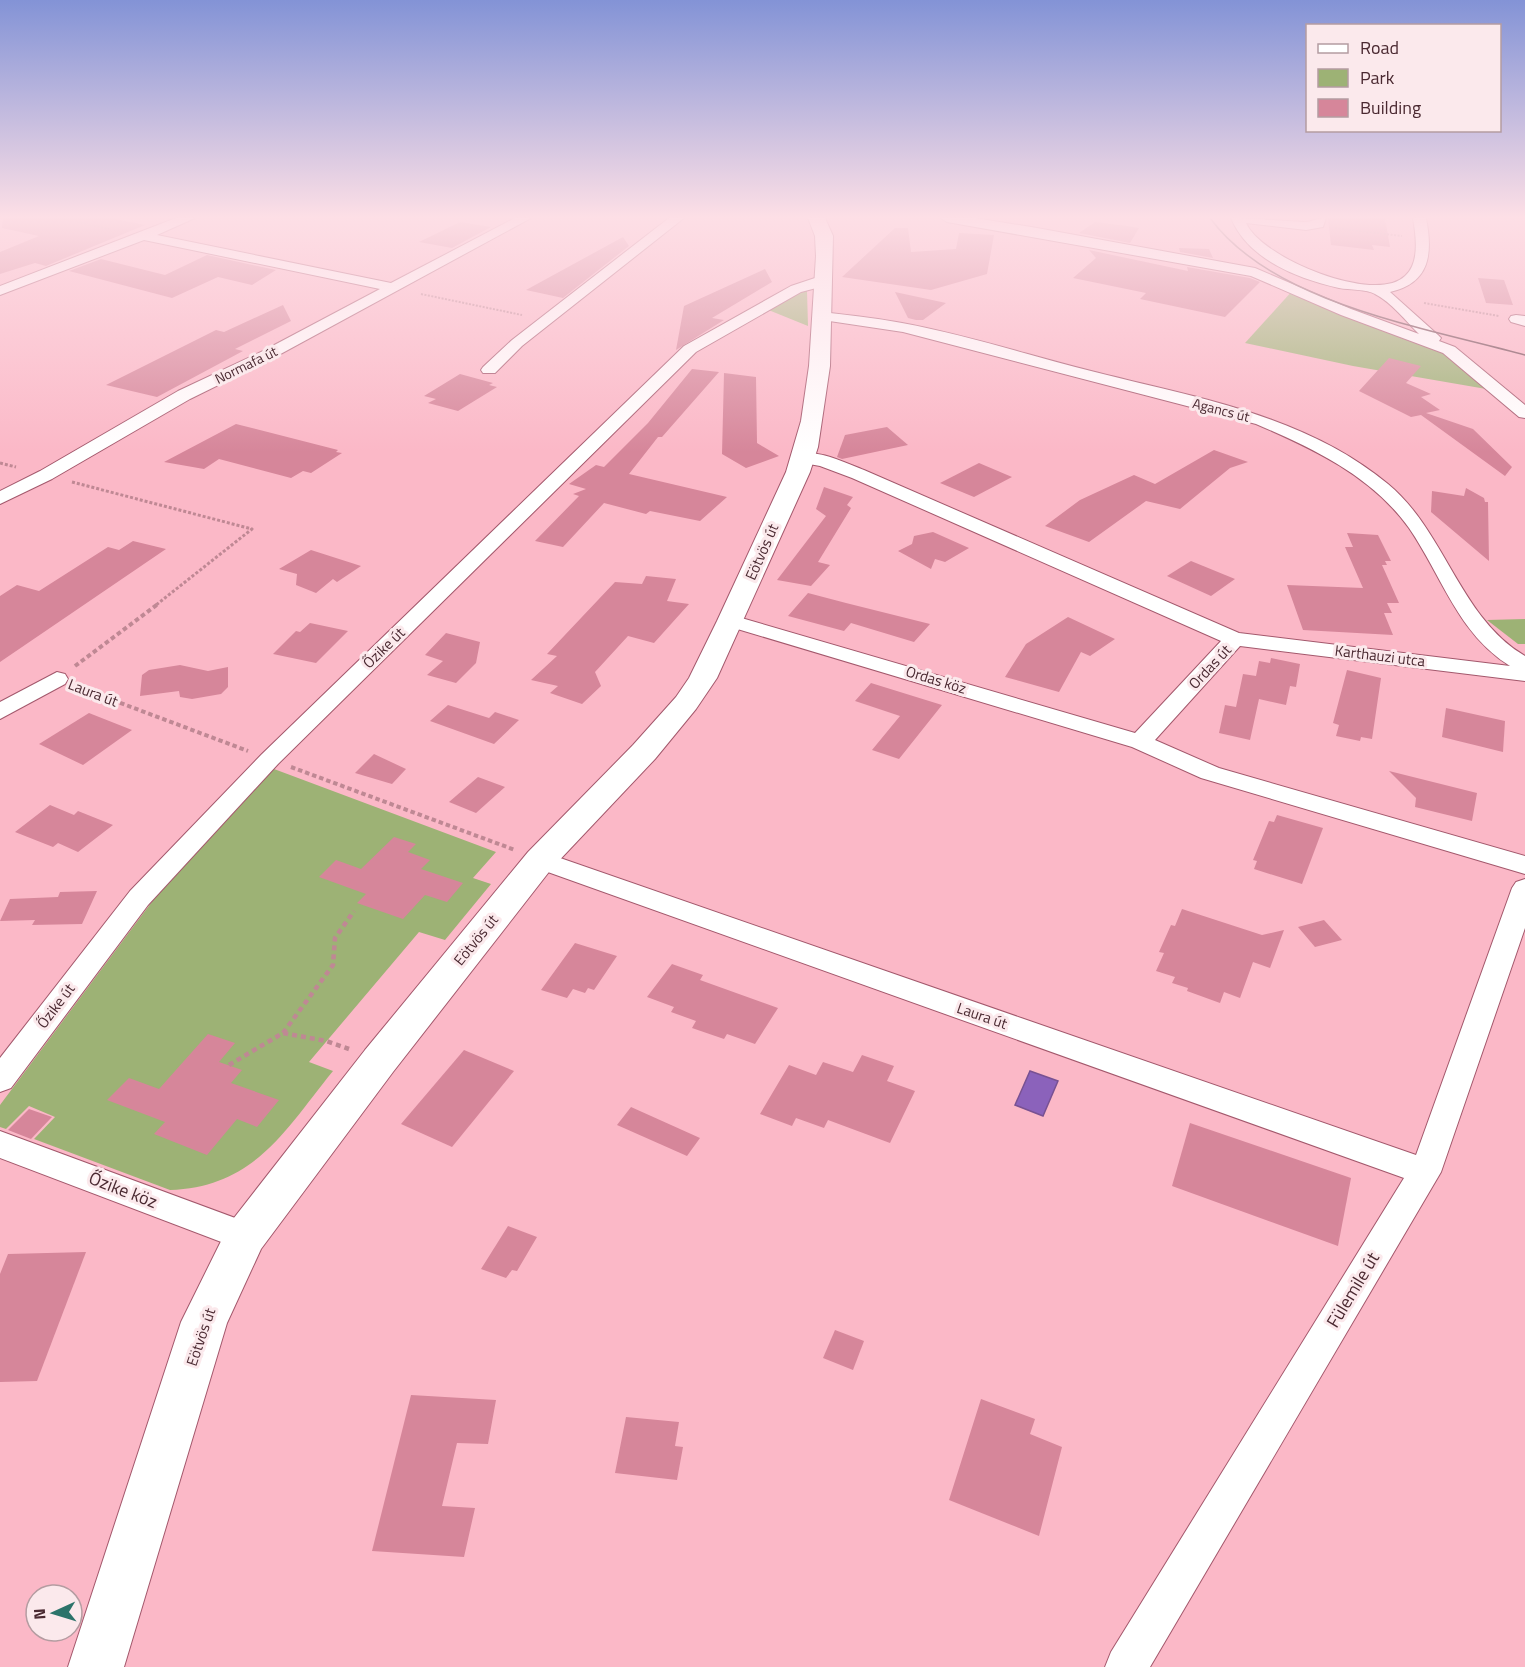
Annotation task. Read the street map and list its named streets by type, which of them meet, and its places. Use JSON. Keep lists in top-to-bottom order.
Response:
{
  "streets": {
    "street": [
      "Normafa út",
      "Agancs út",
      "Eötvös út",
      "Őzike út",
      "Karthauzi utca",
      "Ordas út",
      "Ordas köz",
      "Laura út",
      "Őzike köz",
      "Fülemile út"
    ]
  },
  "crossings": [
    ["Normafa út", "Laura út"],
    ["Agancs út", "Eötvös út"],
    ["Eötvös út", "Ordas út"],
    ["Eötvös út", "Ordas köz"],
    ["Eötvös út", "Laura út"],
    ["Eötvös út", "Őzike köz"],
    ["Őzike út", "Laura út"],
    ["Karthauzi utca", "Ordas út"],
    ["Ordas út", "Ordas köz"],
    ["Laura út", "Fülemile út"]
  ],
  "legend": ["Road", "Park", "Building"],
  "north": "left"
}
